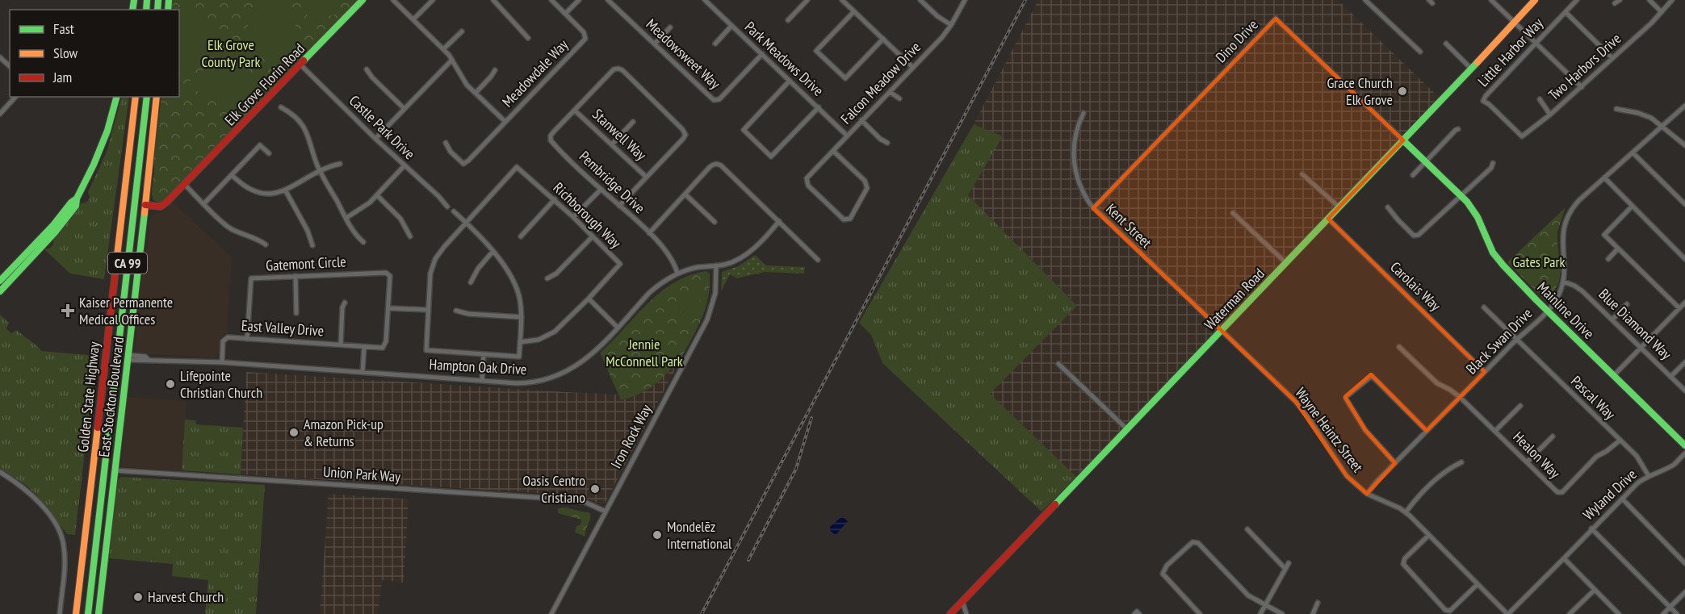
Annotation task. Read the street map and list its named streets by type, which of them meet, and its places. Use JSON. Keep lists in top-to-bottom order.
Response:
{
  "streets": {
    "main road": [
      "Elk Grove Florin Road",
      "CA 99",
      "Waterman Road",
      "Mainline Drive",
      "Golden State Highway",
      "East Stockton Boulevard"
    ],
    "street": [
      "Dino Drive",
      "Little Harbor Way",
      "Meadowsweet Way",
      "Park Meadows Drive",
      "Two Harbors Drive",
      "Meadowdale Way",
      "Falcon Meadow Drive",
      "Castle Park Drive",
      "Stanwell Way",
      "Pembridge Drive",
      "Richborough Way",
      "Kent Street",
      "Gatemont Circle",
      "Carolais Way",
      "Blue Diamond Way",
      "East Valley Drive",
      "Black Swan Drive",
      "Hampton Oak Drive",
      "Pascal Way",
      "Wayne Heintz Street",
      "Iron Rock Way",
      "Healon Way",
      "Union Park Way",
      "Wyland Drive"
    ]
  },
  "crossings": [
    ["Dino Drive", "Kent Street"],
    ["Dino Drive", "Waterman Road"],
    ["Dino Drive", "Mainline Drive"],
    ["Little Harbor Way", "Two Harbors Drive"],
    ["Meadowsweet Way", "Park Meadows Drive"],
    ["Park Meadows Drive", "Falcon Meadow Drive"],
    ["Elk Grove Florin Road", "Castle Park Drive"],
    ["Elk Grove Florin Road", "East Stockton Boulevard"],
    ["Stanwell Way", "Pembridge Drive"],
    ["Pembridge Drive", "Hampton Oak Drive"],
    ["Kent Street", "Waterman Road"],
    ["Kent Street", "Wayne Heintz Street"],
    ["Gatemont Circle", "East Valley Drive"],
    ["Carolais Way", "Waterman Road"],
    ["Carolais Way", "Black Swan Drive"],
    ["Waterman Road", "Mainline Drive"],
    ["Waterman Road", "Wayne Heintz Street"],
    ["Mainline Drive", "Black Swan Drive"],
    ["Blue Diamond Way", "Black Swan Drive"],
    ["East Valley Drive", "Hampton Oak Drive"],
    ["Black Swan Drive", "Pascal Way"],
    ["Black Swan Drive", "Wayne Heintz Street"],
    ["Black Swan Drive", "Healon Way"],
    ["Hampton Oak Drive", "East Stockton Boulevard"],
    ["Hampton Oak Drive", "Iron Rock Way"],
    ["East Stockton Boulevard", "Union Park Way"],
    ["Pascal Way", "Healon Way"],
    ["Pascal Way", "Wyland Drive"],
    ["Wayne Heintz Street", "Wyland Drive"],
    ["Iron Rock Way", "Union Park Way"]
  ],
  "parks": ["Elk Grove County Park", "Gates Park", "Jennie McConnell Park"],
  "places": {
    "other": [
      "Grace Church Elk Grove",
      "Lifepointe Christian Church",
      "Amazon Pick-up & Returns",
      "Oasis Centro Cristiano",
      "Mondelēz International",
      "Harvest Church"
    ],
    "health": ["Kaiser Permanente Medical Offices"]
  },
  "legend": ["Fast", "Slow", "Jam"]
}
